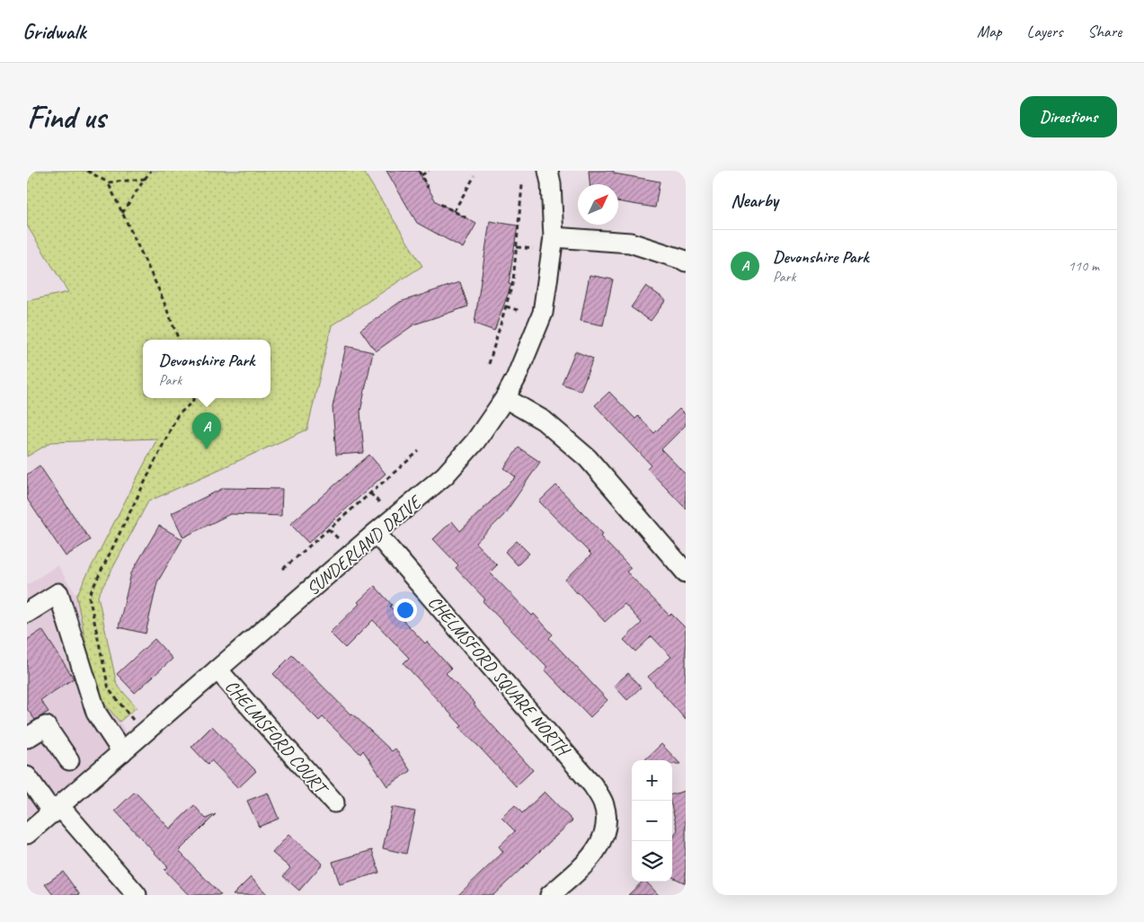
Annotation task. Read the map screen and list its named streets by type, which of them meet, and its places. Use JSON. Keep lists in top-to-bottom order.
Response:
{
  "streets": {
    "street": ["SUNDERLAND DRIVE", "CHELMSFORD SQUARE NORTH", "CHELMSFORD COURT"]
  },
  "crossings": [
    ["SUNDERLAND DRIVE", "CHELMSFORD SQUARE NORTH"],
    ["SUNDERLAND DRIVE", "CHELMSFORD COURT"]
  ],
  "north": "top right",
  "page": {
    "header": "Gridwalk",
    "nav": ["Map", "Layers", "Share"],
    "buttons": "Directions",
    "title": "Find us",
    "heading": "Nearby",
    "list": [
      {
        "mark": "A",
        "name": "Devonshire Park",
        "note": "Park",
        "value": "110 m"
      }
    ],
    "popup": ["Devonshire Park", "Park"],
    "pins": "A",
    "map_buttons": ["+", "−"]
  }
}
